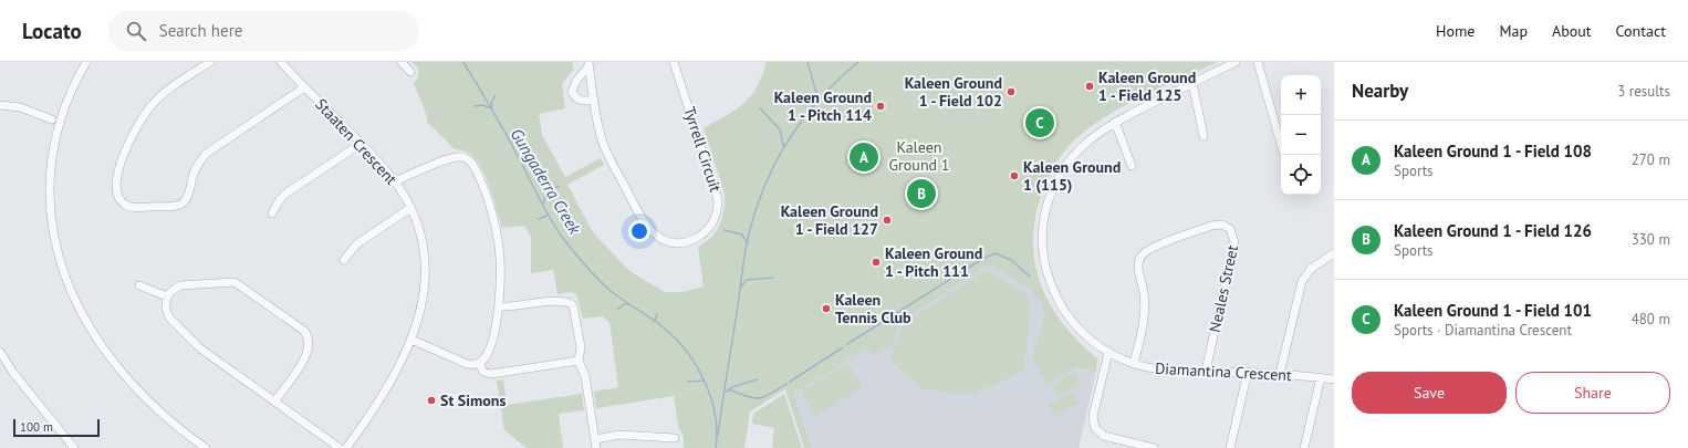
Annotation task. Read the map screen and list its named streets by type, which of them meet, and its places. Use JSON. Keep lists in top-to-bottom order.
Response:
{
  "streets": {
    "street": [
      "Staaten Crescent",
      "Tyrrell Circuit",
      "Neales Street",
      "Diamantina Crescent"
    ]
  },
  "crossings": [
    ["Neales Street", "Diamantina Crescent"]
  ],
  "water": ["Gungaderra Creek"],
  "parks": ["Kaleen Ground 1"],
  "places": [
    "Kaleen Ground 1 - Field 125",
    "Kaleen Ground 1 - Field 102",
    "Kaleen Ground 1 - Pitch 114",
    "Kaleen Ground 1 (115)",
    "Kaleen Ground 1 - Field 127",
    "Kaleen Ground 1 - Pitch 111",
    "Kaleen Tennis Club",
    "St Simons"
  ],
  "scale_bar": "100 m",
  "page": {
    "header": "Locato",
    "search": "Search here",
    "nav": [
      "Home",
      "Map",
      "About",
      "Contact"
    ],
    "heading": ["Nearby", "3 results"],
    "map_buttons": ["+", "−"],
    "pins": ["C", "A", "B"],
    "list": [
      {
        "mark": "A",
        "name": "Kaleen Ground 1 - Field 108",
        "note": "Sports",
        "value": "270 m"
      },
      {
        "mark": "B",
        "name": "Kaleen Ground 1 - Field 126",
        "note": "Sports",
        "value": "330 m"
      },
      {
        "mark": "C",
        "name": "Kaleen Ground 1 - Field 101",
        "note": "Sports · Diamantina Crescent",
        "value": "480 m"
      }
    ],
    "buttons": ["Save", "Share"],
    "scale": "100 m"
  }
}
